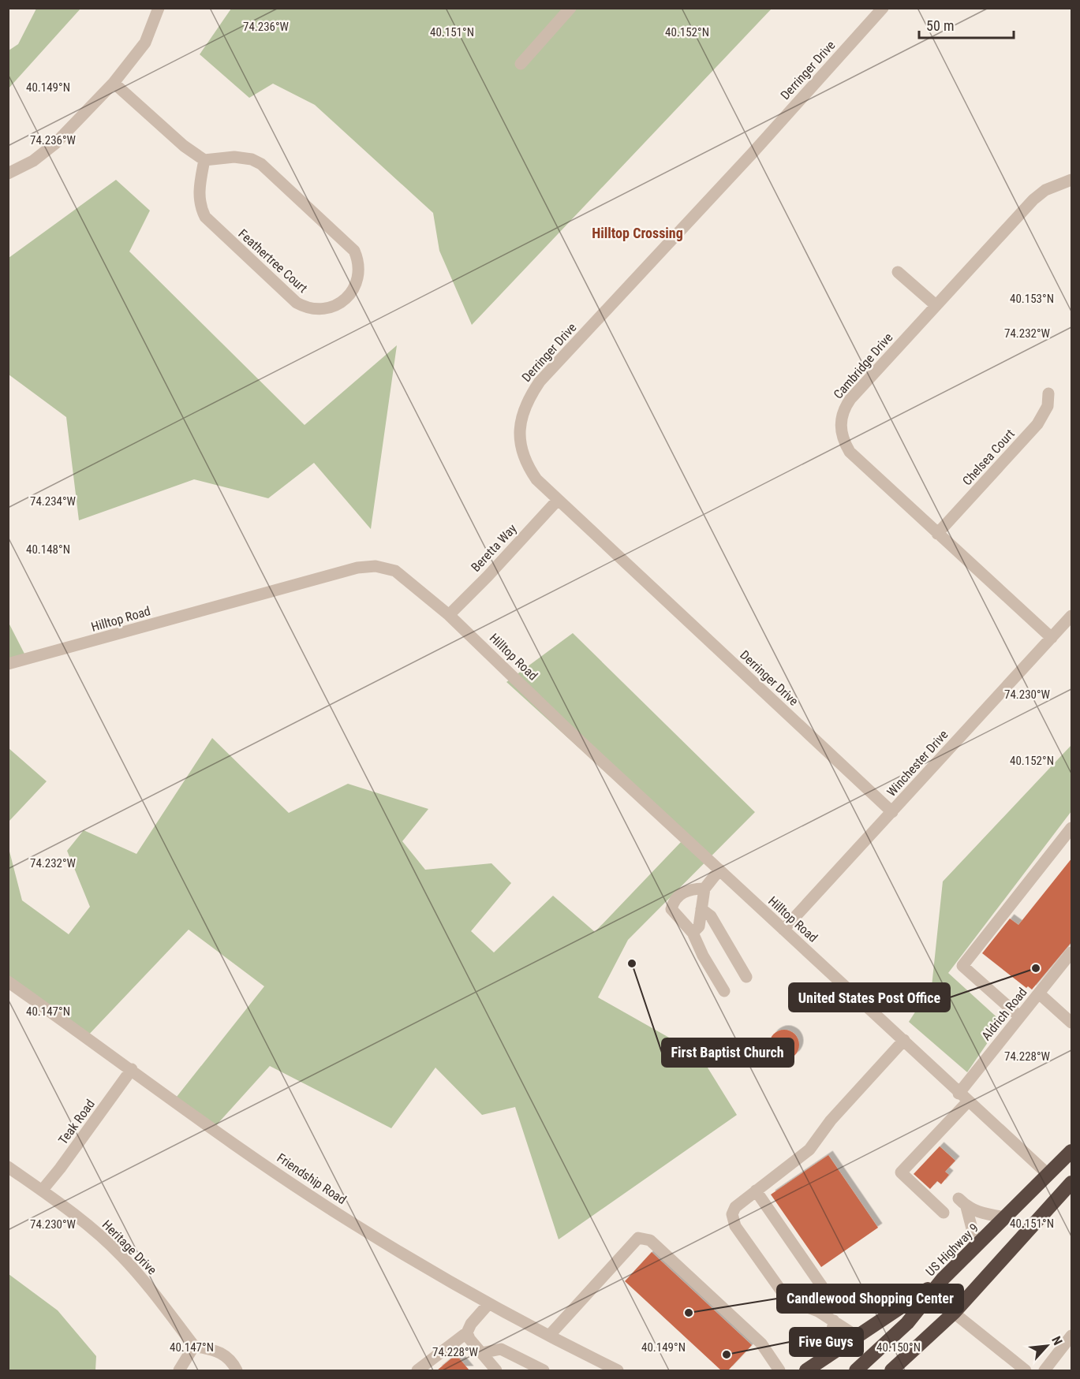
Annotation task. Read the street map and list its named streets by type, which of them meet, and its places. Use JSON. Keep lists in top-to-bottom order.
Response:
{
  "streets": {
    "highway": ["US Highway 9"],
    "street": [
      "Derringer Drive",
      "Feathertree Court",
      "Cambridge Drive",
      "Chelsea Court",
      "Beretta Way",
      "Hilltop Road",
      "Winchester Drive",
      "Aldrich Road",
      "Teak Road",
      "Friendship Road",
      "Heritage Drive"
    ]
  },
  "crossings": [
    ["Derringer Drive", "Beretta Way"],
    ["Derringer Drive", "Winchester Drive"],
    ["Cambridge Drive", "Chelsea Court"],
    ["Cambridge Drive", "Winchester Drive"],
    ["Beretta Way", "Hilltop Road"],
    ["Hilltop Road", "Winchester Drive"],
    ["Hilltop Road", "Aldrich Road"],
    ["Hilltop Road", "US Highway 9"],
    ["Teak Road", "Friendship Road"],
    ["Teak Road", "Heritage Drive"]
  ],
  "districts": ["Hilltop Crossing"],
  "places": [
    "First Baptist Church",
    "United States Post Office",
    "Candlewood Shopping Center",
    "Five Guys"
  ],
  "scale_bar": "50 m",
  "north": "top right",
  "coordinates": [
    "74.236°W",
    "40.151°N",
    "40.152°N",
    "40.149°N",
    "40.153°N",
    "74.232°W",
    "74.234°W",
    "40.148°N",
    "74.230°W",
    "40.147°N",
    "74.228°W",
    "40.150°N"
  ]
}
